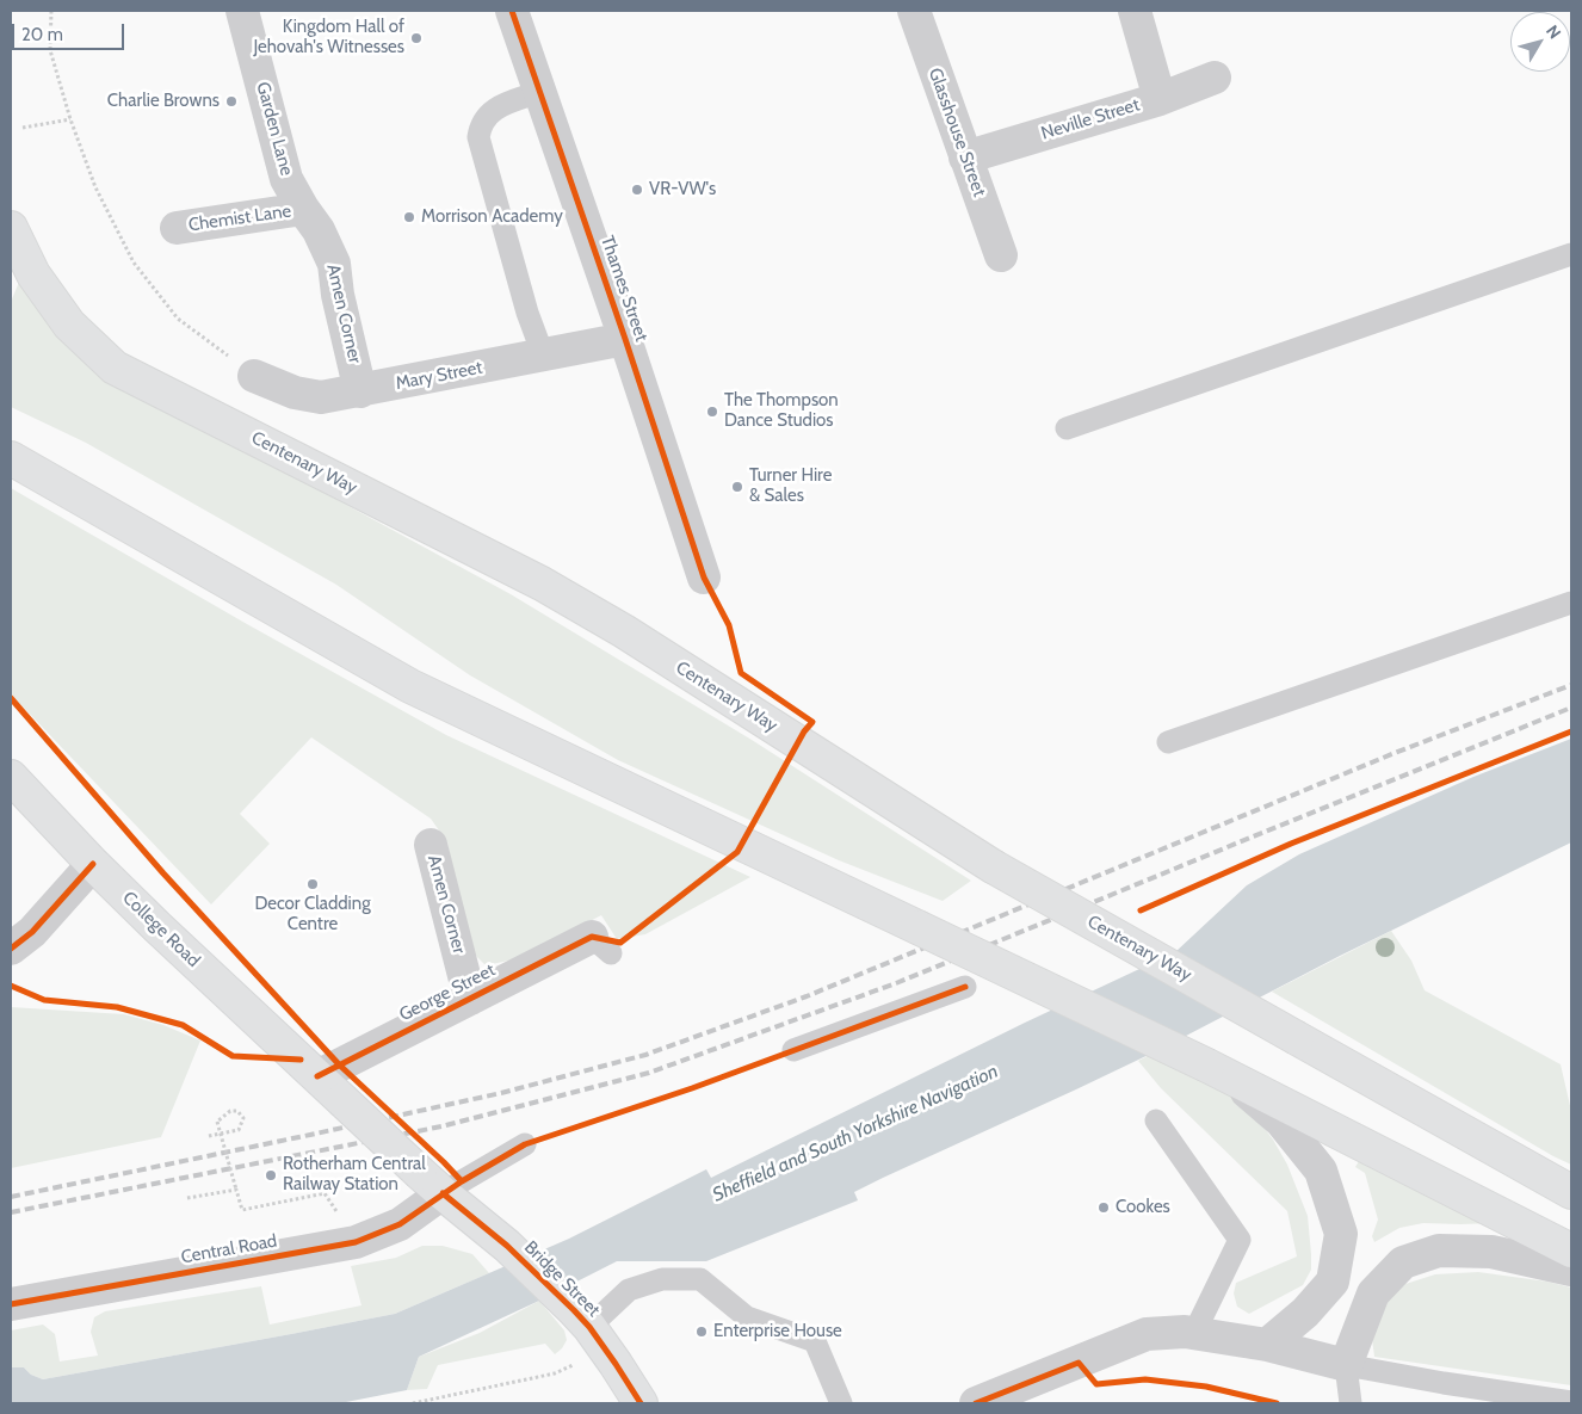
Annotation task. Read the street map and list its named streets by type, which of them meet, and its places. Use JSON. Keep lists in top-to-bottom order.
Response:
{
  "streets": {
    "main road": ["Centenary Way", "College Road", "Bridge Street"],
    "street": [
      "Neville Street",
      "Garden Lane",
      "Glasshouse Street",
      "Chemist Lane",
      "Thames Street",
      "Amen Corner",
      "Mary Street",
      "George Street",
      "Central Road"
    ]
  },
  "crossings": [
    ["Neville Street", "Glasshouse Street"],
    ["Garden Lane", "Chemist Lane"],
    ["Garden Lane", "Amen Corner"],
    ["Chemist Lane", "Amen Corner"],
    ["Thames Street", "Mary Street"],
    ["Amen Corner", "Mary Street"],
    ["Amen Corner", "George Street"],
    ["College Road", "George Street"],
    ["College Road", "Bridge Street"],
    ["George Street", "Bridge Street"],
    ["Central Road", "Bridge Street"]
  ],
  "water": ["Sheffield and South Yorkshire Navigation"],
  "places": [
    "Kingdom Hall of Jehovah's Witnesses",
    "Charlie Browns",
    "VR-VW's",
    "Morrison Academy",
    "The Thompson Dance Studios",
    "Turner Hire & Sales",
    "Decor Cladding Centre",
    "Rotherham Central Railway Station",
    "Cookes",
    "Enterprise House"
  ],
  "scale_bar": "20 m",
  "north": "top right"
}
